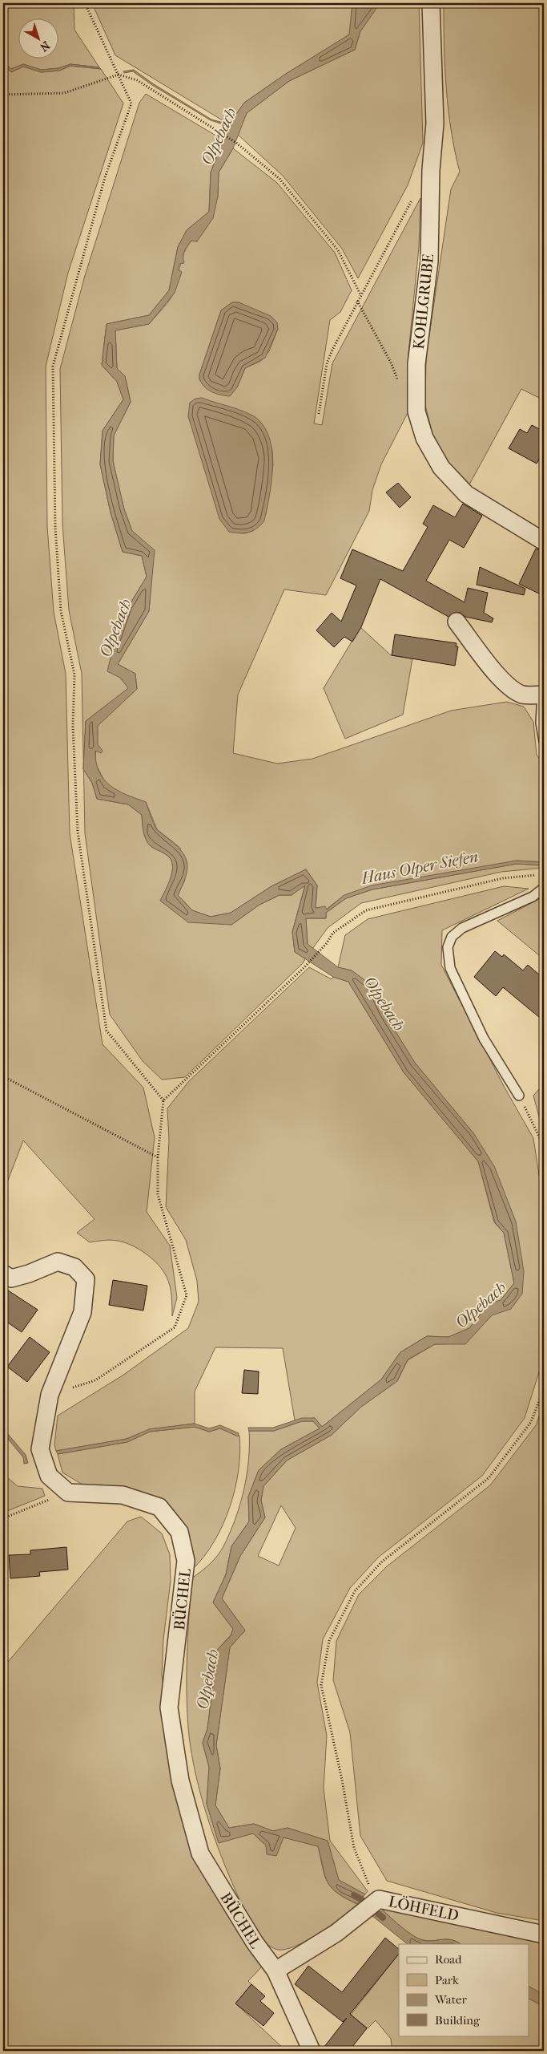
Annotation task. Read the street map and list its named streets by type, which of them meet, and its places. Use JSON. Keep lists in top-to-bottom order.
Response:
{
  "streets": {
    "street": ["KOHLGRUBE", "BÜCHEL", "LÖHFELD"]
  },
  "crossings": [
    ["BÜCHEL", "LÖHFELD"]
  ],
  "water": ["Olpebach", "Haus Olper Siefen"],
  "legend": [
    "Road",
    "Park",
    "Water",
    "Building"
  ],
  "north": "bottom right"
}
